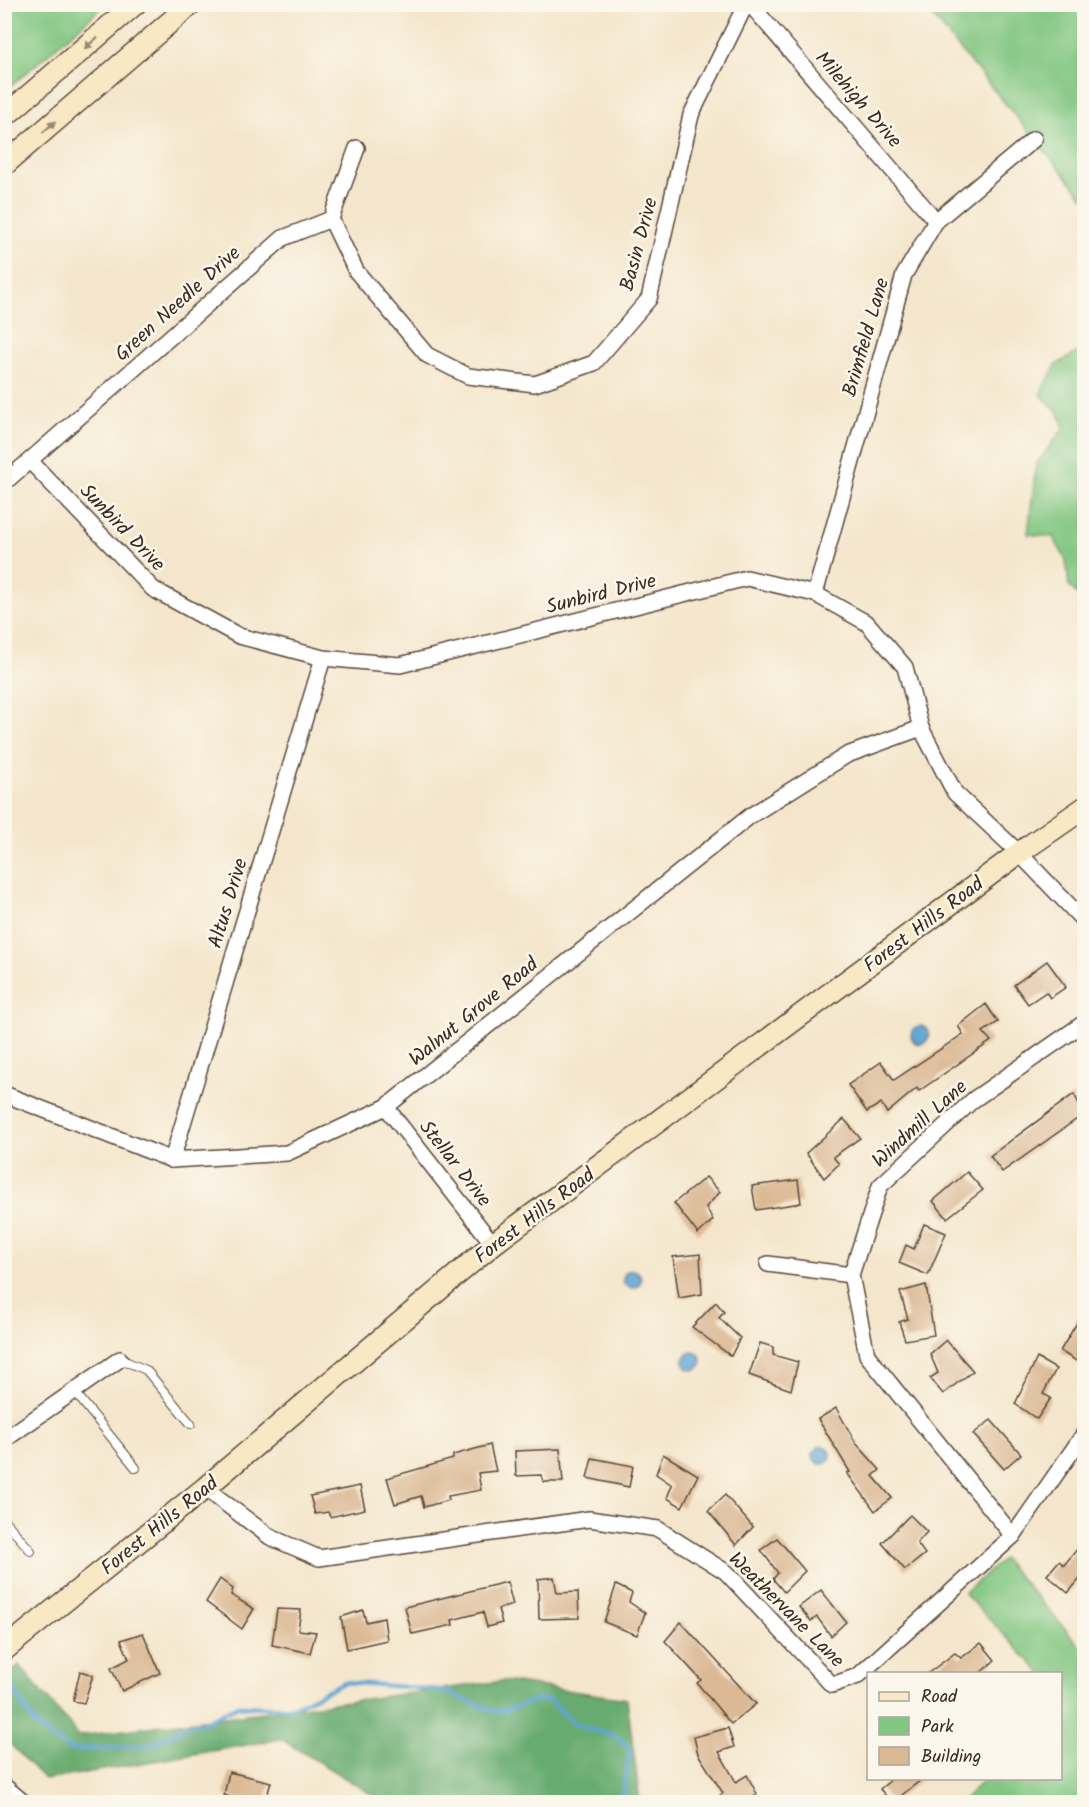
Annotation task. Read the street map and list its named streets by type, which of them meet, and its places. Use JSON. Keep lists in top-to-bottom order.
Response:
{
  "streets": {
    "street": [
      "Milehigh Drive",
      "Basin Drive",
      "Green Needle Drive",
      "Brimfield Lane",
      "Sunbird Drive",
      "Altus Drive",
      "Forest Hills Road",
      "Walnut Grove Road",
      "Windmill Lane",
      "Stellar Drive",
      "Weathervane Lane"
    ]
  },
  "crossings": [
    ["Milehigh Drive", "Basin Drive"],
    ["Milehigh Drive", "Brimfield Lane"],
    ["Basin Drive", "Green Needle Drive"],
    ["Green Needle Drive", "Sunbird Drive"],
    ["Brimfield Lane", "Sunbird Drive"],
    ["Sunbird Drive", "Altus Drive"],
    ["Sunbird Drive", "Forest Hills Road"],
    ["Sunbird Drive", "Walnut Grove Road"],
    ["Altus Drive", "Walnut Grove Road"],
    ["Forest Hills Road", "Stellar Drive"],
    ["Forest Hills Road", "Weathervane Lane"],
    ["Walnut Grove Road", "Stellar Drive"],
    ["Windmill Lane", "Weathervane Lane"]
  ],
  "legend": ["Road", "Park", "Building"]
}
